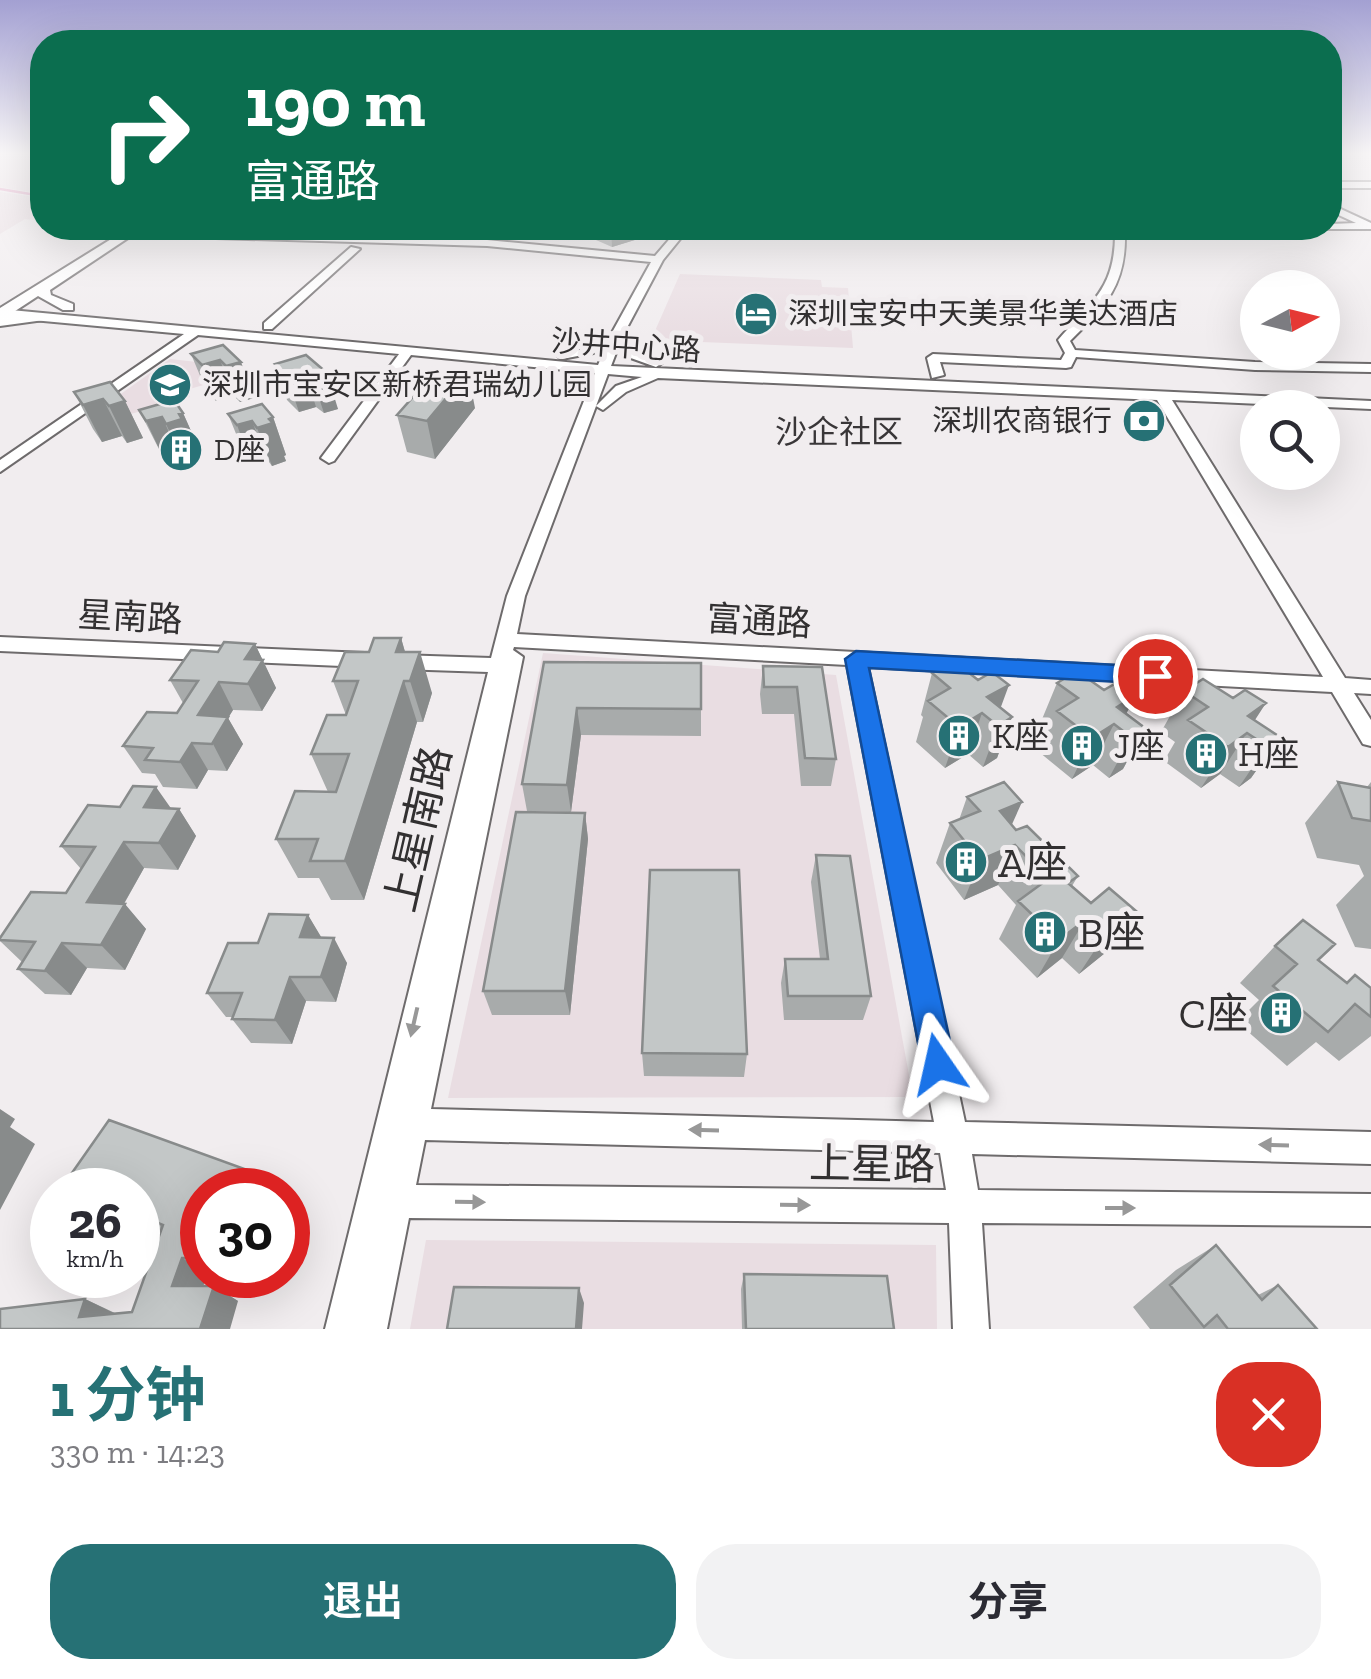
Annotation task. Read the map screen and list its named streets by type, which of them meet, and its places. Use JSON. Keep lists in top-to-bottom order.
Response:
{
  "streets": {
    "street": [
      "沙井中心路",
      "星南路",
      "富通路",
      "上星南路",
      "上星路"
    ]
  },
  "crossings": [
    ["沙井中心路", "上星南路"],
    ["星南路", "上星南路"],
    ["富通路", "上星南路"],
    ["上星南路", "上星路"]
  ],
  "districts": ["沙企社区"],
  "places": {
    "hotel": ["深圳宝安中天美景华美达酒店"],
    "school or university": ["深圳市宝安区新桥君瑞幼儿园"],
    "bank": ["深圳农商银行"],
    "building": [
      "D座",
      "K座",
      "J座",
      "H座",
      "A座",
      "B座",
      "C座"
    ]
  },
  "north": "right",
  "page": {
    "turn": ["190 m", "富通路"],
    "speed": "26 km/h",
    "limit": "30",
    "heading": ["1 分钟", "330 m · 14:23"],
    "buttons": ["退出", "分享"]
  }
}
